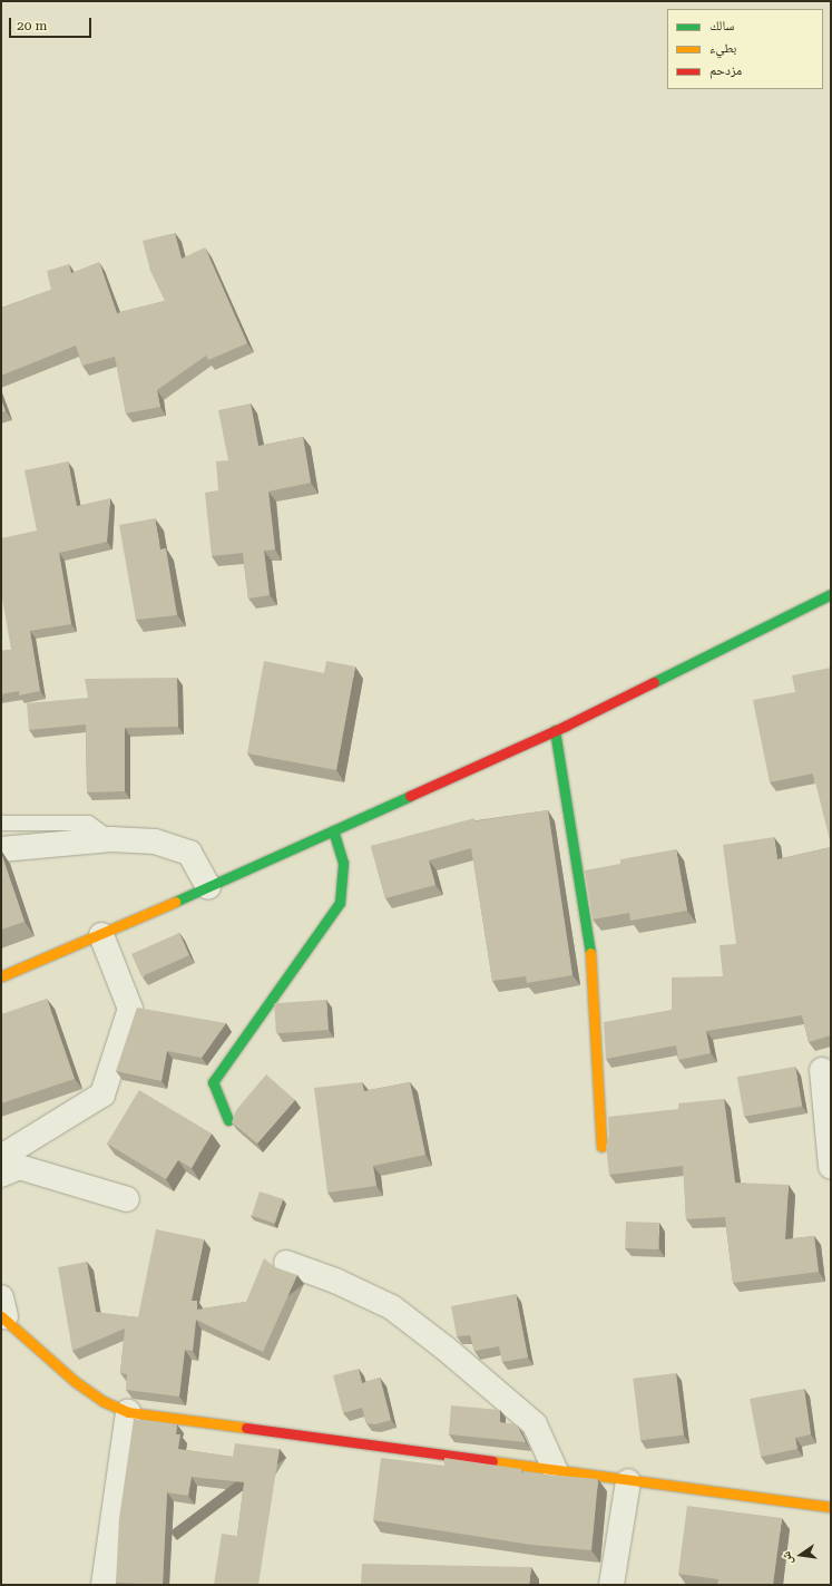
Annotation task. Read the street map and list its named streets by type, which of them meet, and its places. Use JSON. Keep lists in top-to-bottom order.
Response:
{
  "legend": ["سالك", "بطيء", "مزدحم"],
  "scale_bar": "20 m",
  "north": "left"
}
